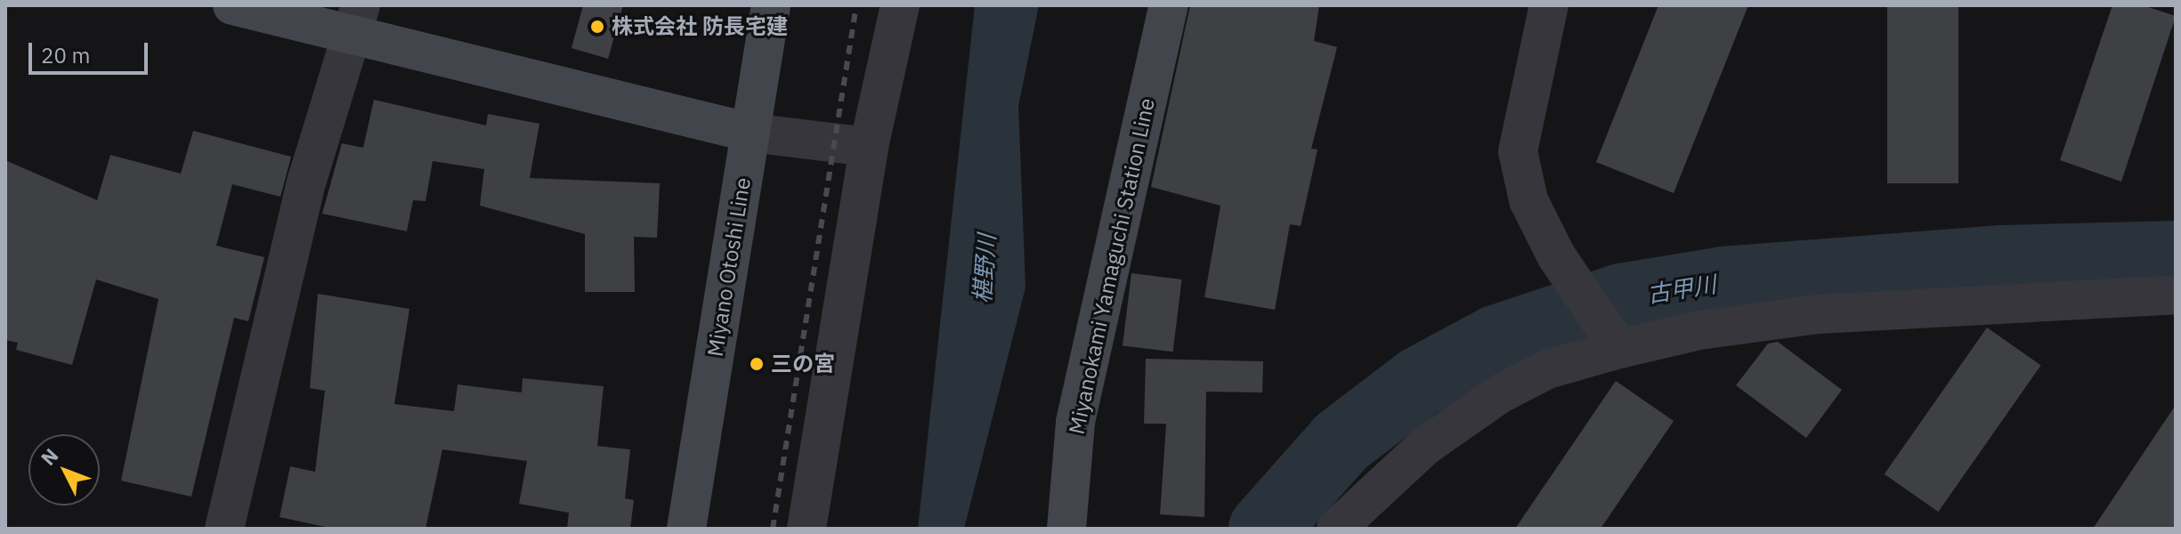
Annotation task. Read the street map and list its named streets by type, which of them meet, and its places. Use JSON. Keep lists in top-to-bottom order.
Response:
{
  "streets": {
    "main road": ["Miyanokami Yamaguchi Station Line", "Miyano Otoshi Line"]
  },
  "water": ["椹野川", "古甲川"],
  "places": ["株式会社 防長宅建", "三の宮"],
  "scale_bar": "20 m",
  "north": "top left"
}
